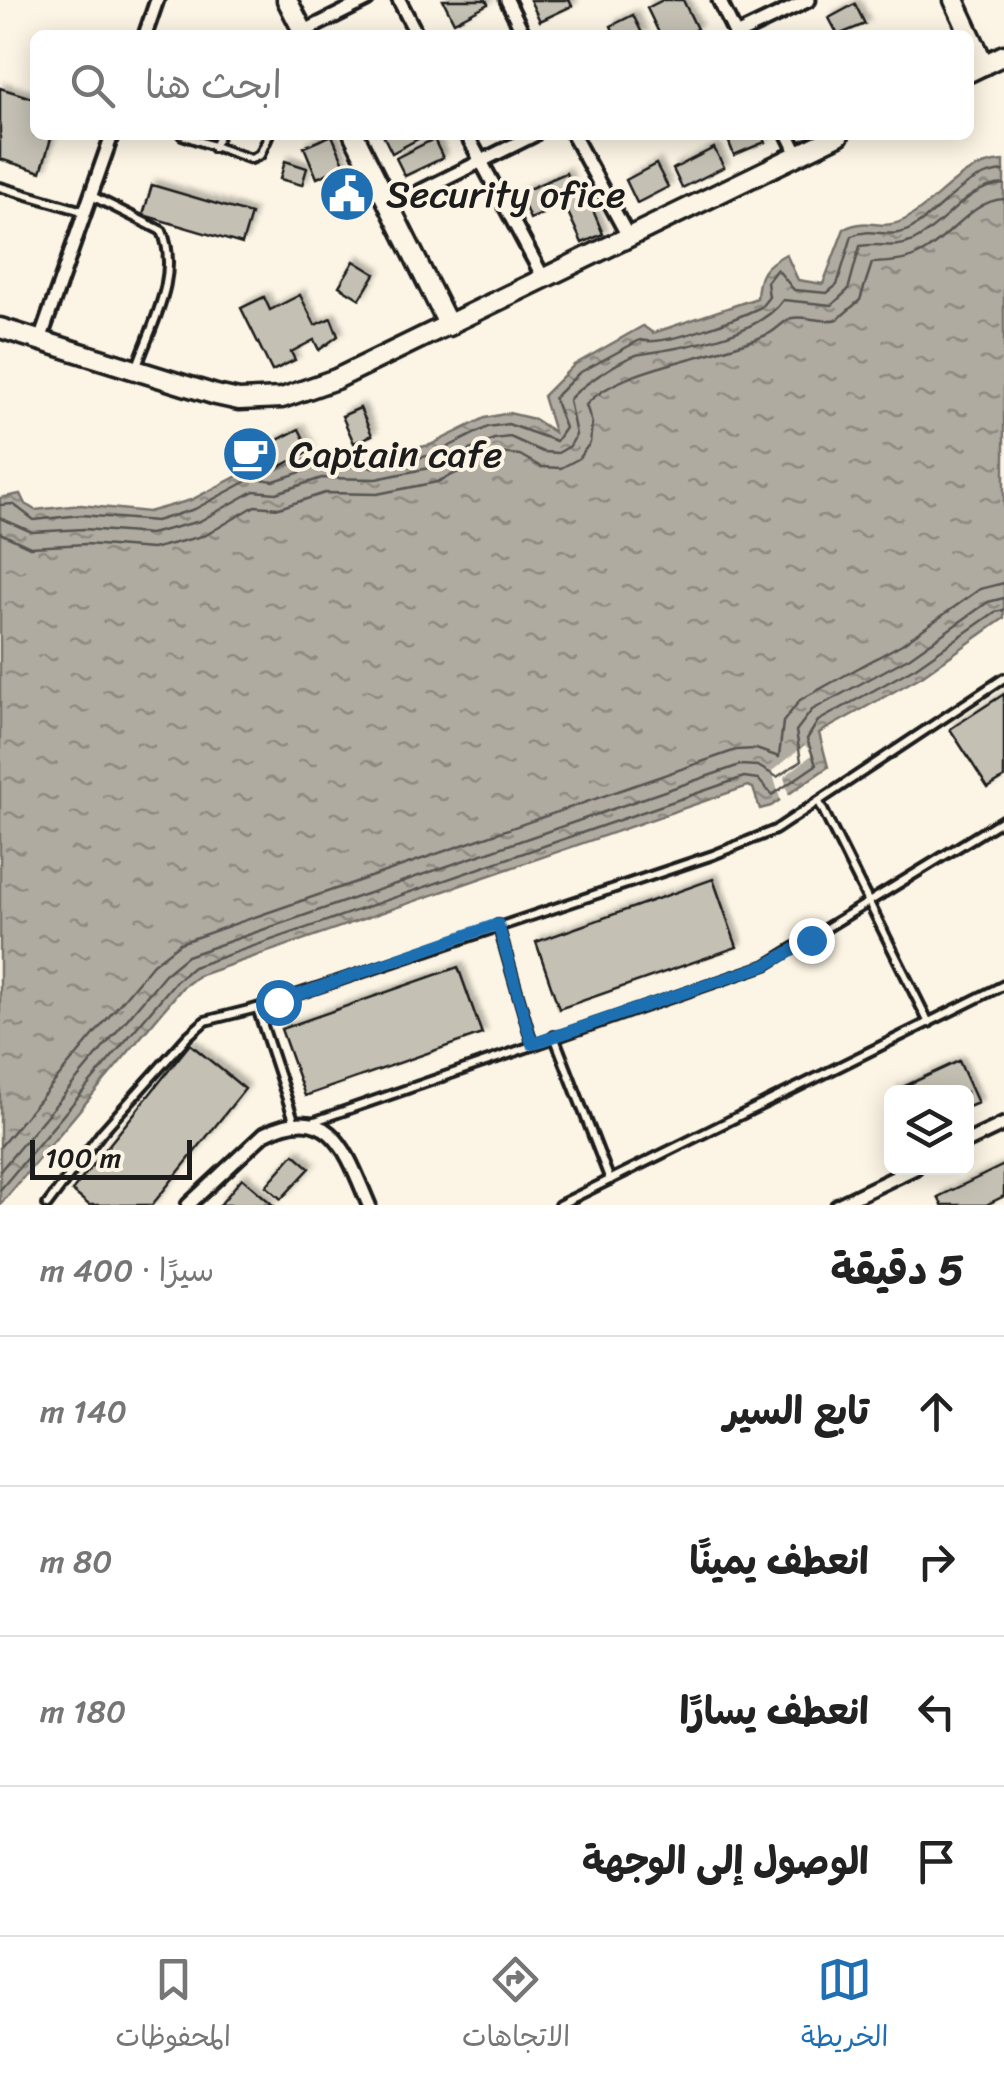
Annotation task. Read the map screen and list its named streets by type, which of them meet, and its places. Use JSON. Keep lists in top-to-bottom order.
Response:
{
  "places": {
    "public building": ["Security ofice"],
    "cafe": ["Captain cafe"]
  },
  "scale_bar": "100 m",
  "page": {
    "search": "ابحث هنا",
    "scale": "100 m",
    "heading": ["5 دقيقة", "سيرًا · 400 m"],
    "list": [
      ["تابع السير", "140 m"],
      ["انعطف يمينًا", "80 m"],
      ["انعطف يسارًا", "180 m"],
      "الوصول إلى الوجهة"
    ],
    "nav": ["الخريطة", "الاتجاهات", "المحفوظات"]
  }
}
